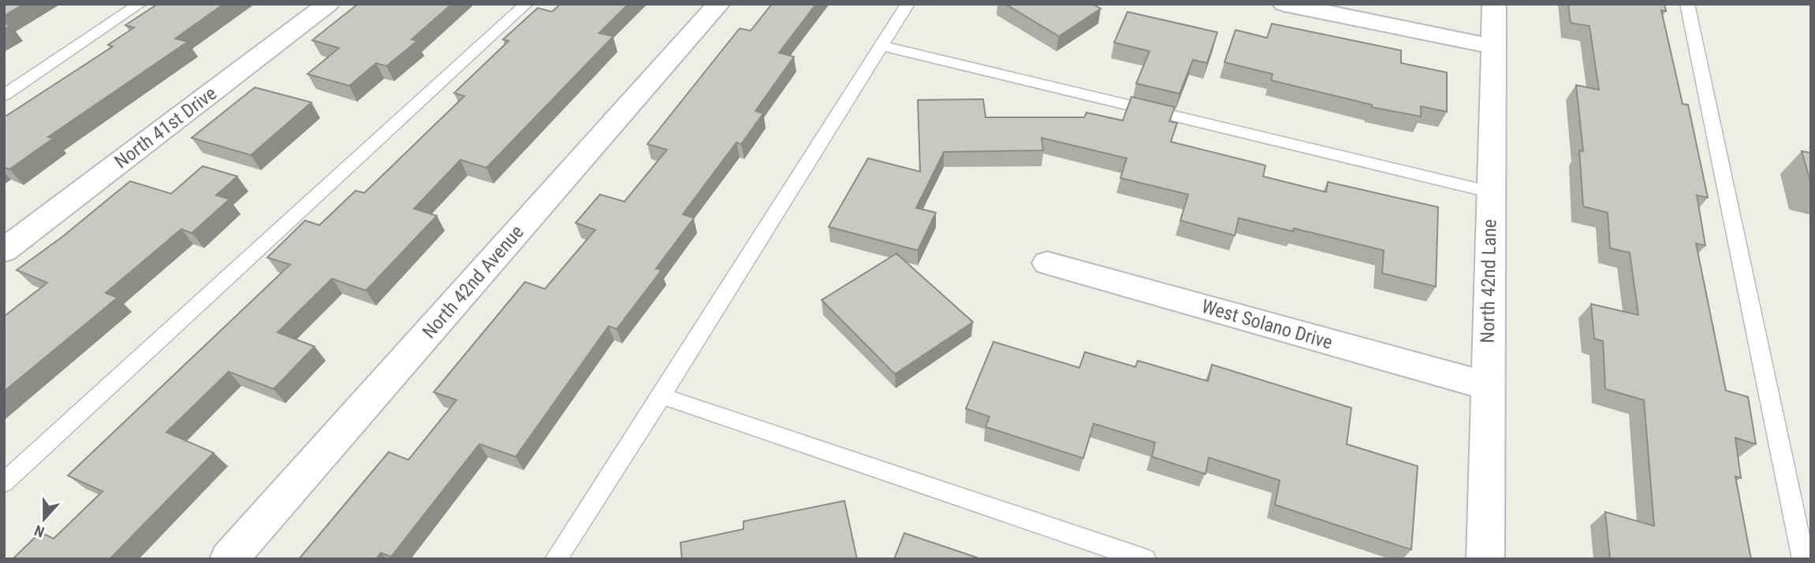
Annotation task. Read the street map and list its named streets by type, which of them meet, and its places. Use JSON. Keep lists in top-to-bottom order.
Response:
{
  "streets": {
    "street": [
      "North 41st Drive",
      "North 42nd Lane",
      "North 42nd Avenue",
      "West Solano Drive"
    ]
  },
  "crossings": [
    ["North 42nd Lane", "West Solano Drive"]
  ],
  "north": "bottom"
}
